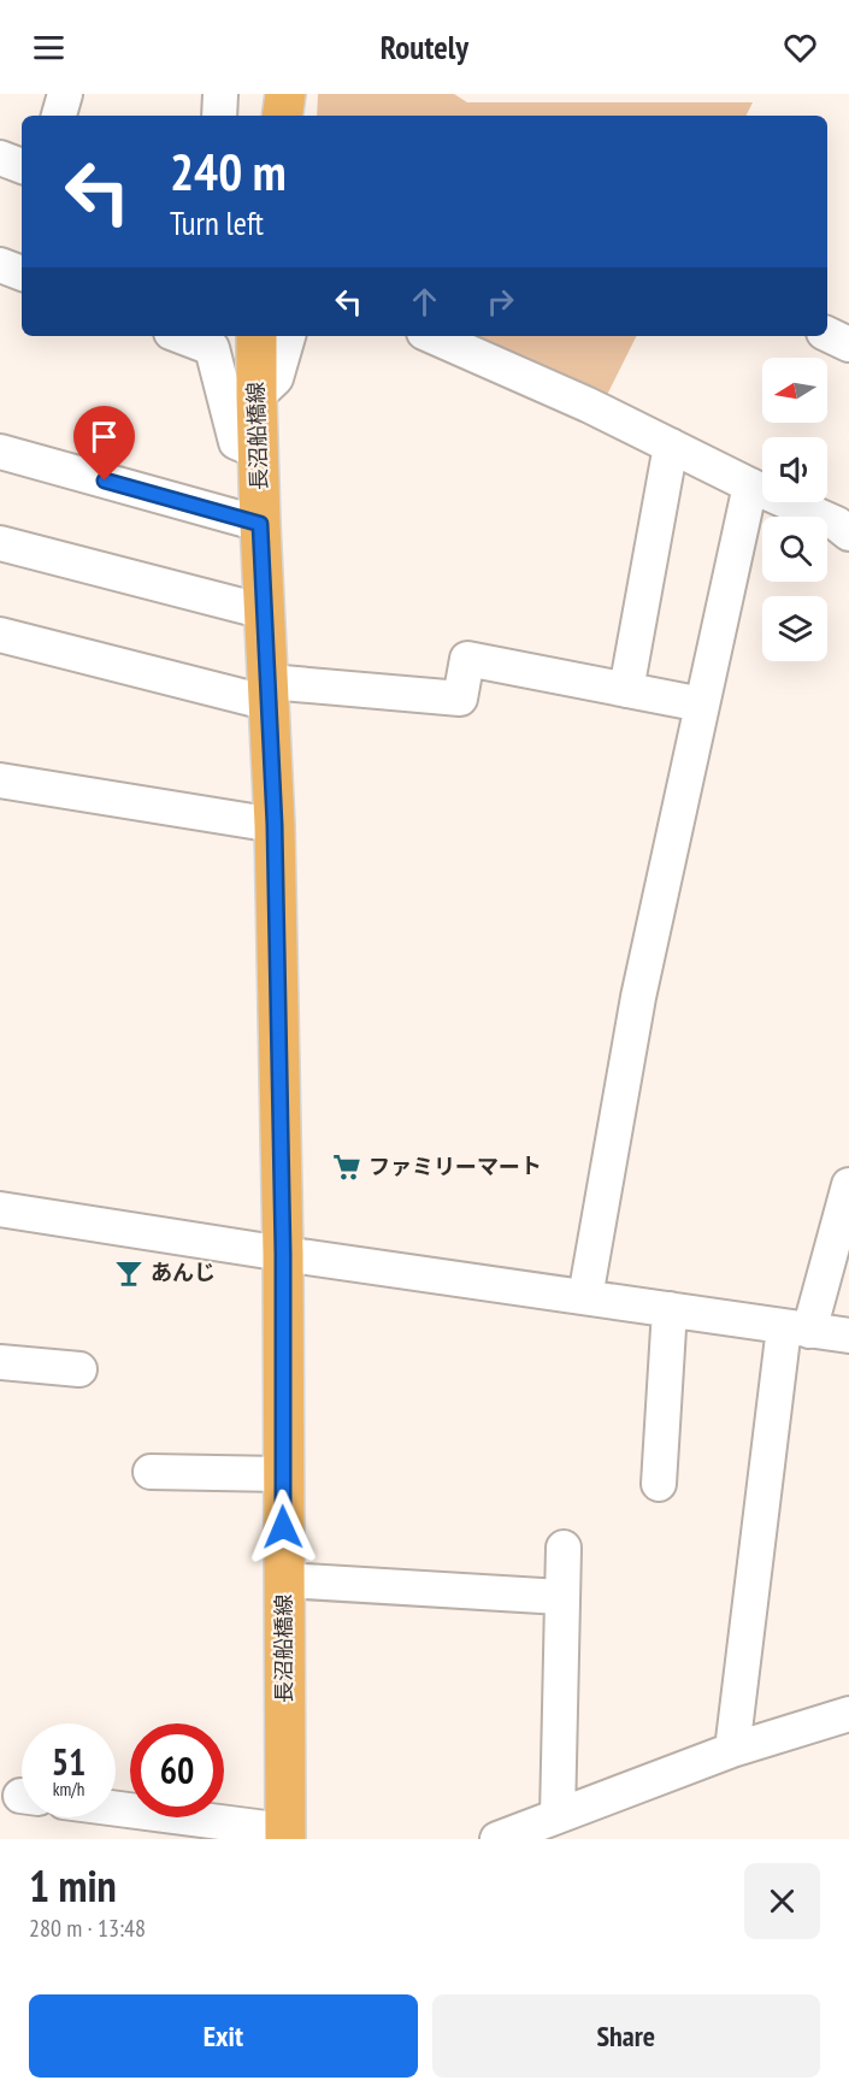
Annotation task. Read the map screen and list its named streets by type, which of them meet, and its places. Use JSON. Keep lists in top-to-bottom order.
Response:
{
  "streets": {
    "main road": ["長沼船橋線"]
  },
  "places": {
    "supermarket": ["ファミリーマート"],
    "bar": ["あんじ"]
  },
  "north": "left",
  "page": {
    "header": "Routely",
    "turn": ["240 m", "Turn left"],
    "speed": "51 km/h",
    "limit": "60",
    "heading": ["1 min", "280 m · 13:48"],
    "buttons": ["Exit", "Share"]
  }
}
